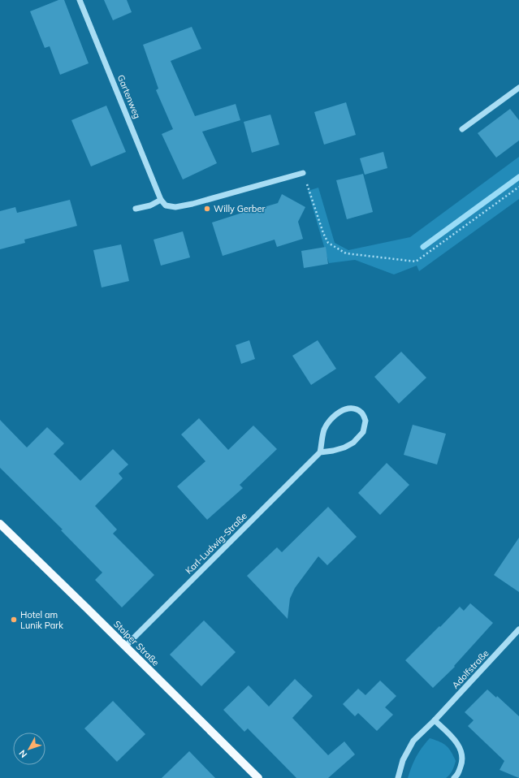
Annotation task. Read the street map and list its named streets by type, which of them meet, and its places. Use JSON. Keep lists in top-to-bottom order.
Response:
{
  "streets": {
    "main road": ["Stolper Straße"],
    "street": ["Gartenweg", "Karl-Ludwig-Straße", "Adolfstraße"]
  },
  "crossings": [
    ["Karl-Ludwig-Straße", "Stolper Straße"]
  ],
  "places": ["Willy Gerber", "Hotel am Lunik Park"],
  "north": "bottom left"
}
